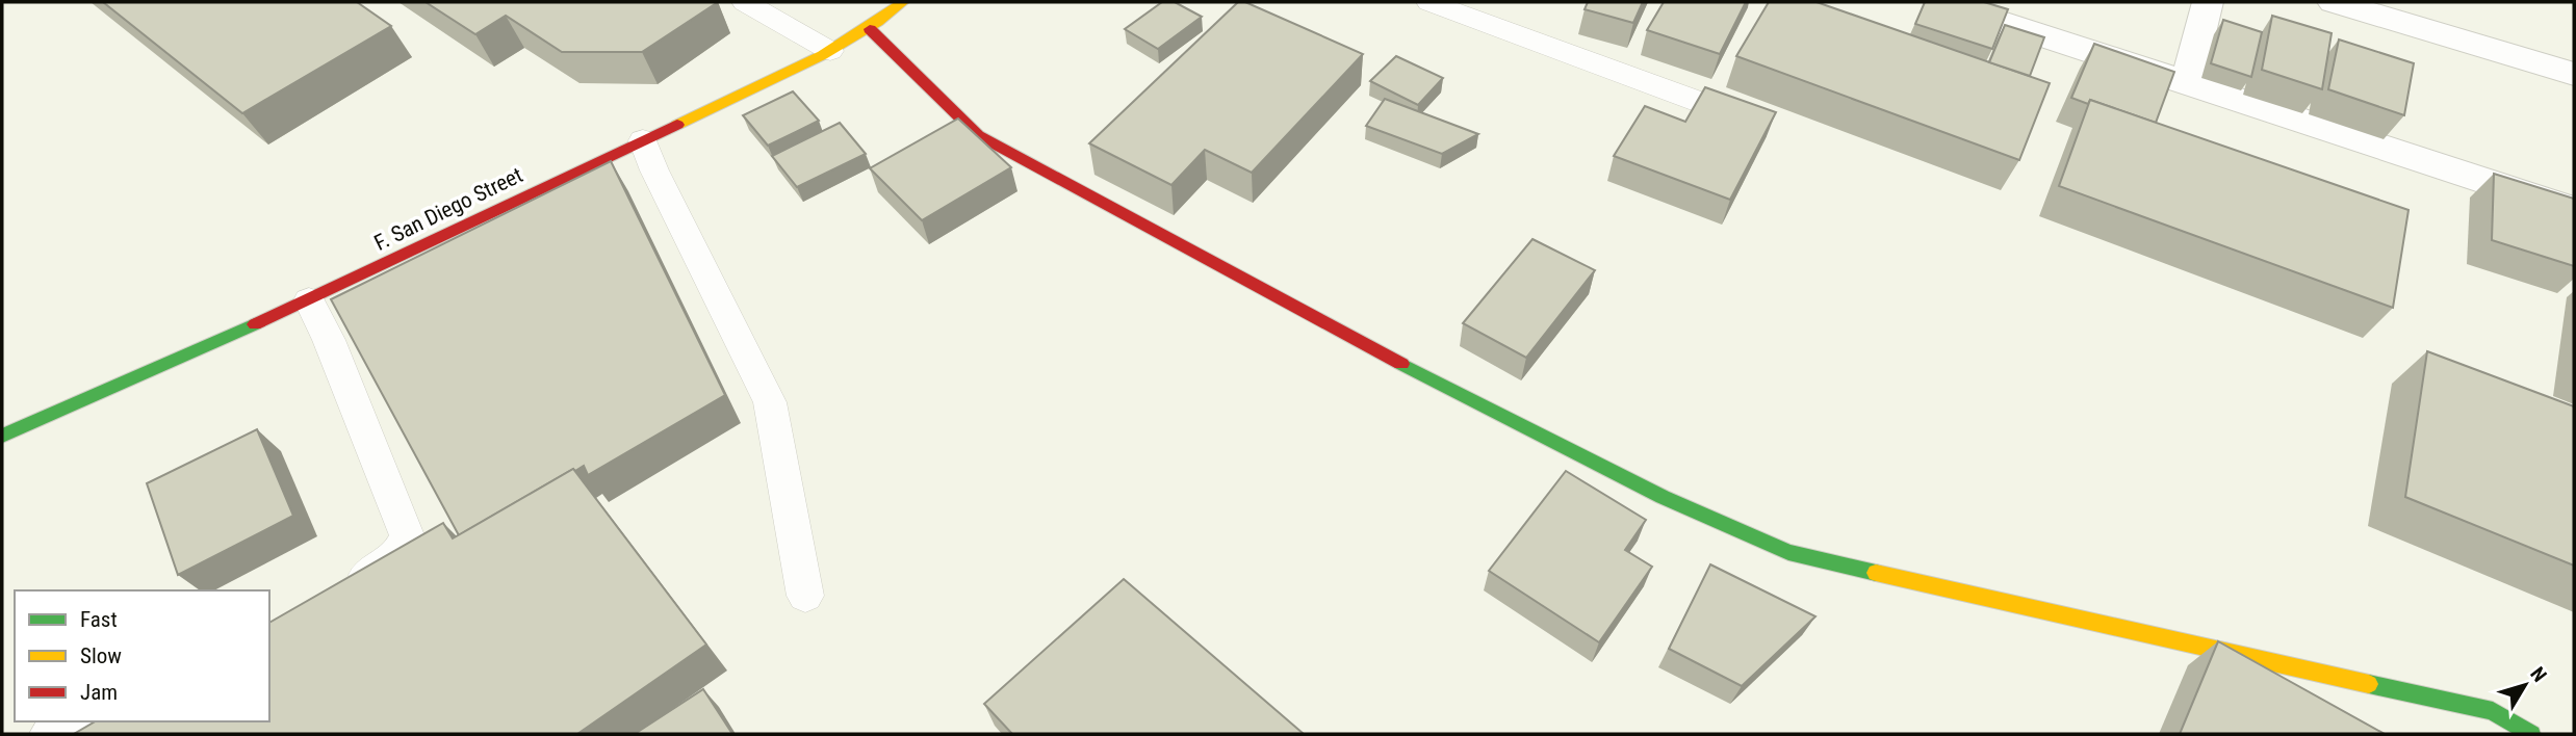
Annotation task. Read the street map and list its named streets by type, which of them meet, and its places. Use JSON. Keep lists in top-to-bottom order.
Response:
{
  "streets": {
    "street": ["F. San Diego Street"]
  },
  "legend": ["Fast", "Slow", "Jam"],
  "north": "top right"
}
